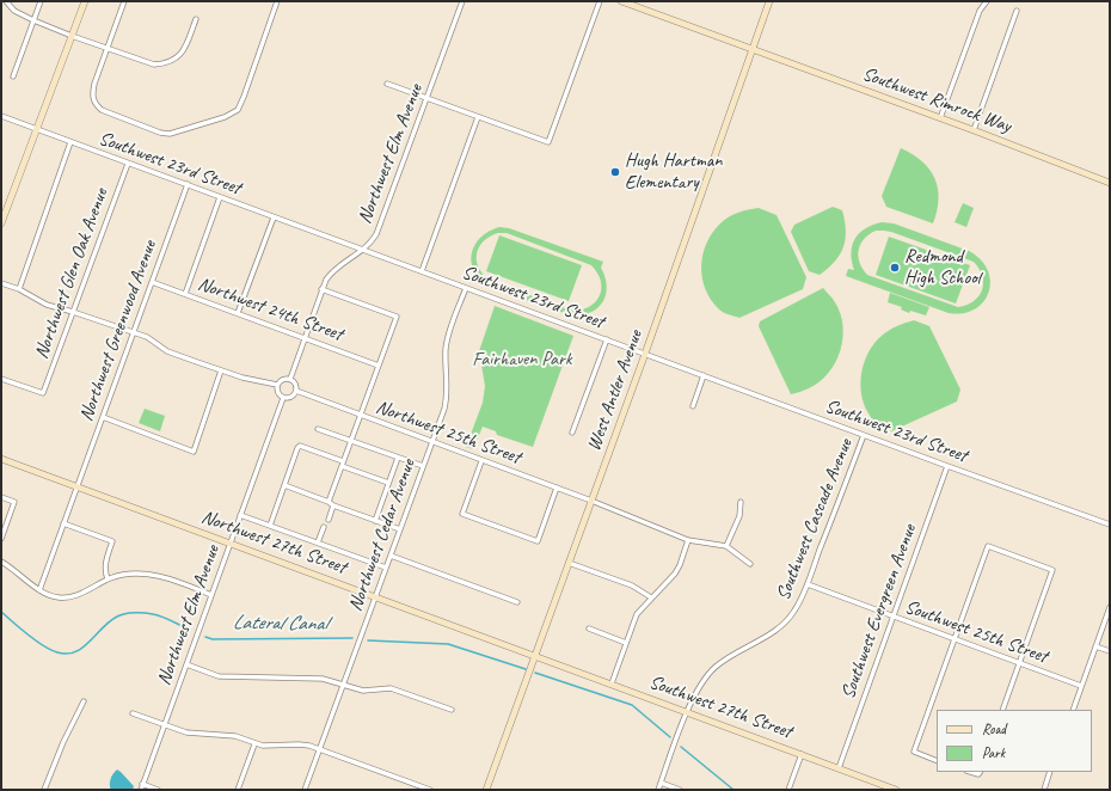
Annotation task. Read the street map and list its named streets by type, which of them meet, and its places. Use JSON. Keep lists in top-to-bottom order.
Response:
{
  "streets": {
    "street": [
      "Southwest Rimrock Way",
      "Northwest Elm Avenue",
      "Southwest 23rd Street",
      "Northwest Glen Oak Avenue",
      "Northwest 24th Street",
      "Northwest Greenwood Avenue",
      "West Antler Avenue",
      "Northwest 25th Street",
      "Southwest Cascade Avenue",
      "Northwest Cedar Avenue",
      "Northwest 27th Street",
      "Southwest Evergreen Avenue",
      "Southwest 25th Street",
      "Southwest 27th Street"
    ]
  },
  "crossings": [
    ["Southwest Rimrock Way", "West Antler Avenue"],
    ["Northwest Elm Avenue", "Southwest 23rd Street"],
    ["Northwest Elm Avenue", "Northwest 24th Street"],
    ["Northwest Elm Avenue", "Northwest 25th Street"],
    ["Northwest Elm Avenue", "Northwest 27th Street"],
    ["Southwest 23rd Street", "Northwest Glen Oak Avenue"],
    ["Southwest 23rd Street", "Northwest Greenwood Avenue"],
    ["Southwest 23rd Street", "West Antler Avenue"],
    ["Southwest 23rd Street", "Southwest Cascade Avenue"],
    ["Southwest 23rd Street", "Northwest Cedar Avenue"],
    ["Southwest 23rd Street", "Southwest Evergreen Avenue"],
    ["Northwest 24th Street", "Northwest Greenwood Avenue"],
    ["Northwest Greenwood Avenue", "Northwest 27th Street"],
    ["West Antler Avenue", "Northwest 25th Street"],
    ["West Antler Avenue", "Northwest 27th Street"],
    ["West Antler Avenue", "Southwest 27th Street"],
    ["Northwest 25th Street", "Northwest Cedar Avenue"],
    ["Southwest Cascade Avenue", "Southwest 25th Street"],
    ["Southwest Cascade Avenue", "Southwest 27th Street"],
    ["Northwest Cedar Avenue", "Northwest 27th Street"],
    ["Northwest 27th Street", "Southwest 27th Street"],
    ["Southwest Evergreen Avenue", "Southwest 25th Street"],
    ["Southwest Evergreen Avenue", "Southwest 27th Street"]
  ],
  "water": ["Lateral Canal"],
  "parks": ["Fairhaven Park"],
  "places": ["Hugh Hartman Elementary", "Redmond High School"],
  "legend": ["Road", "Park"]
}
